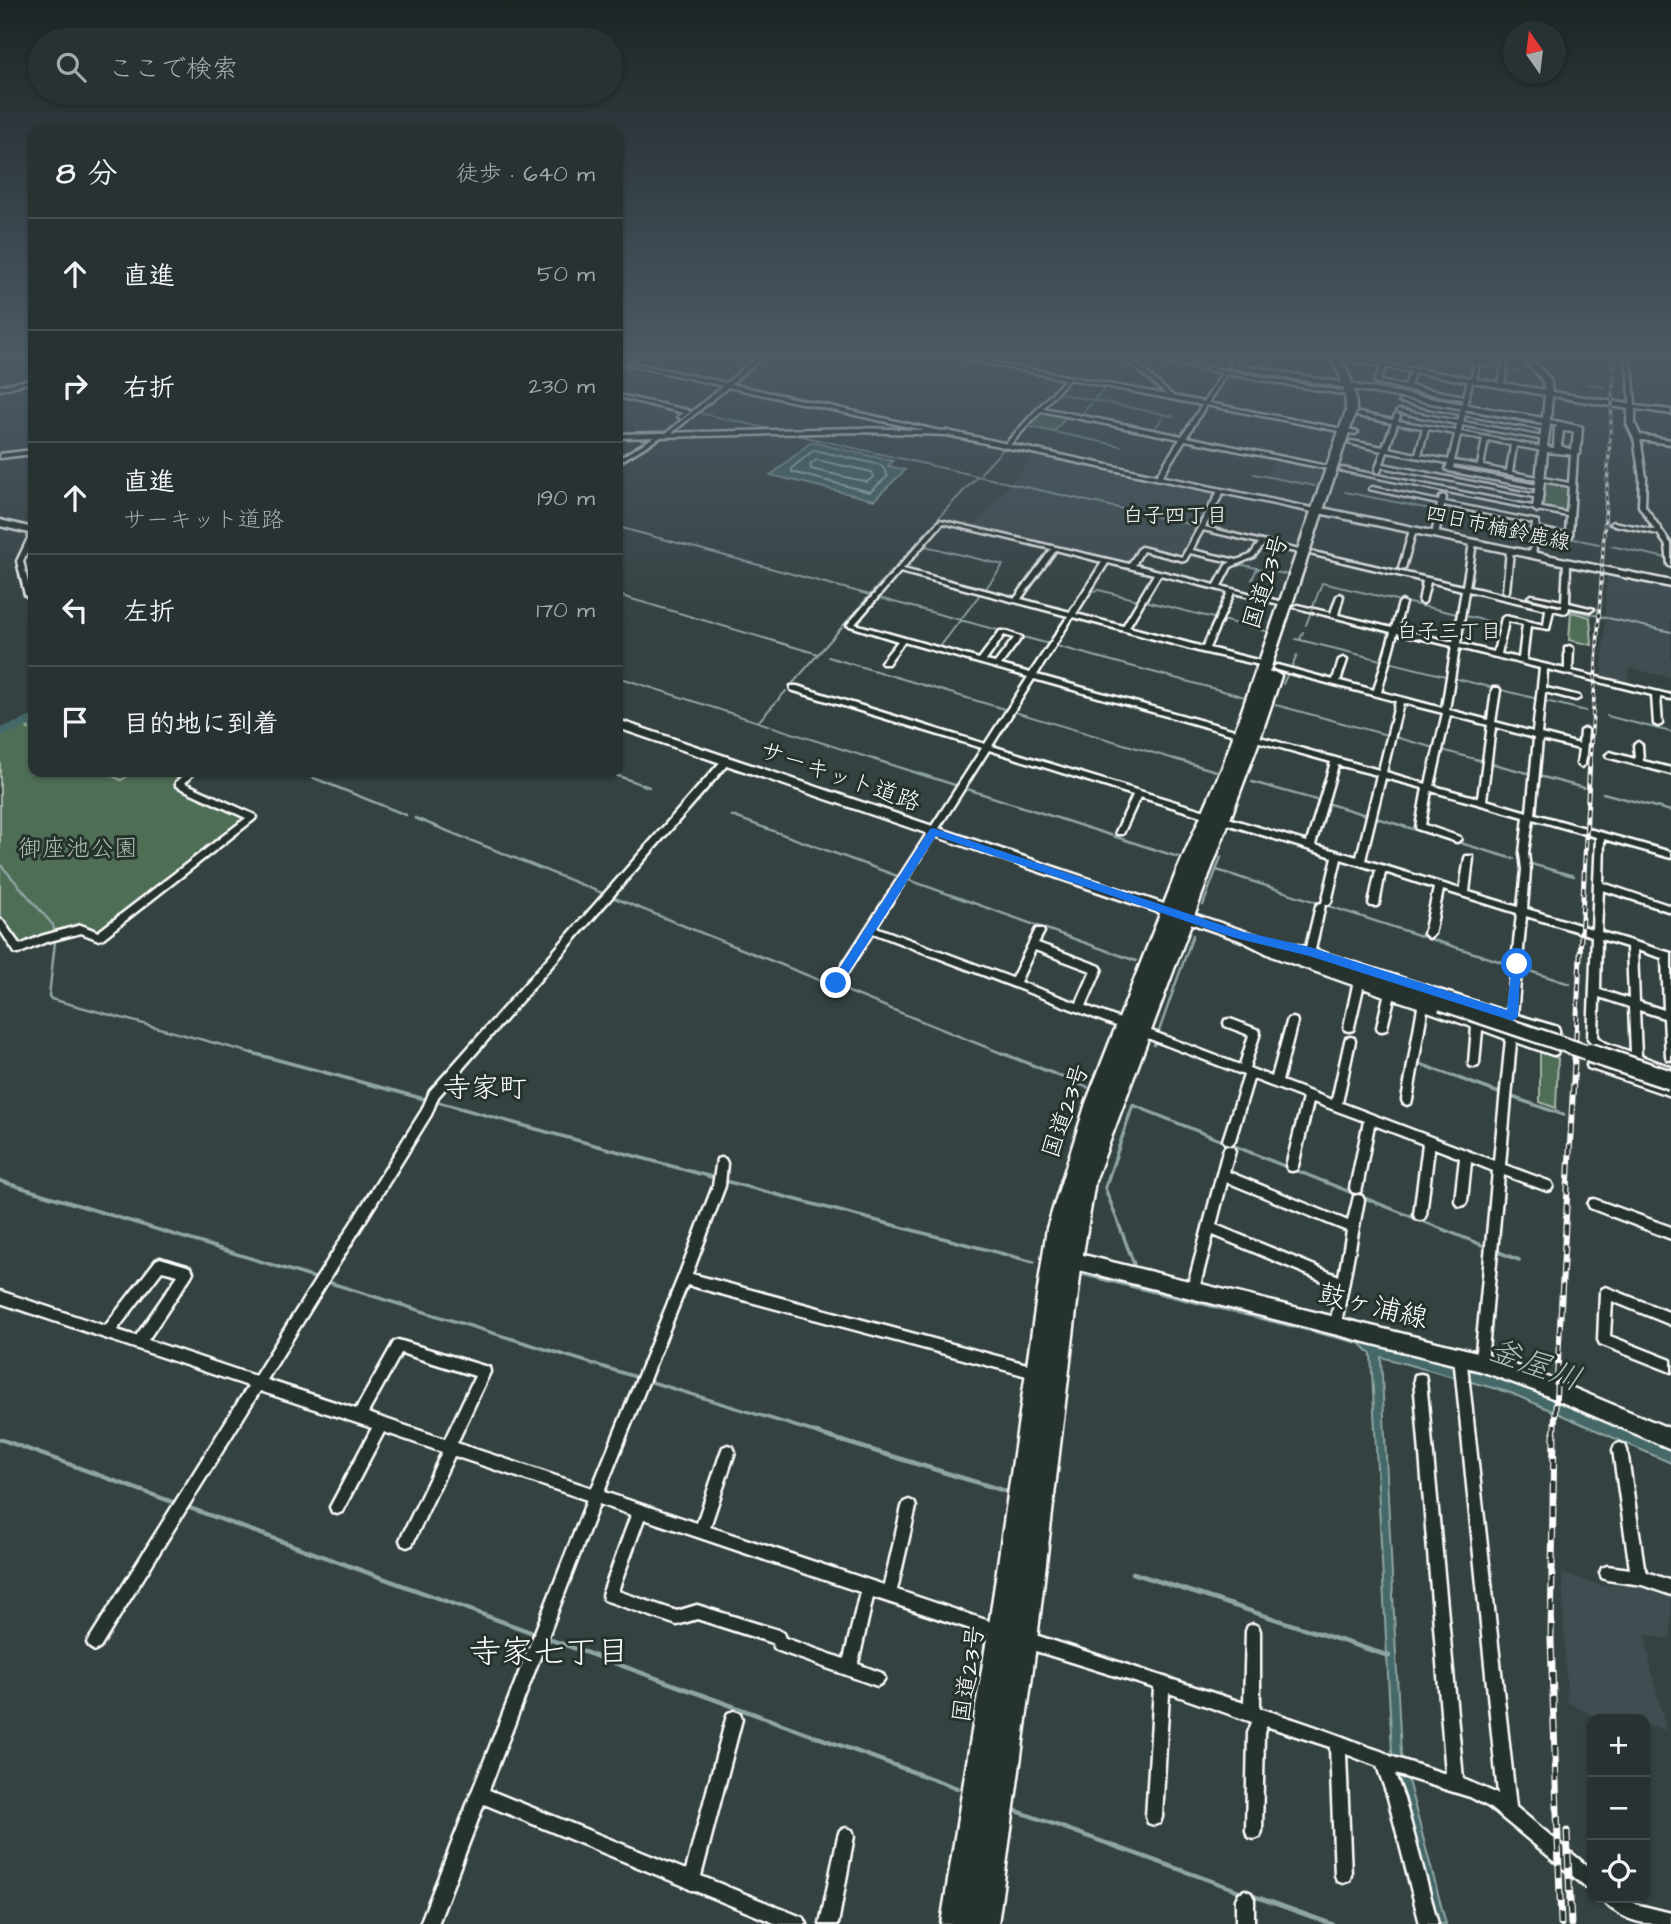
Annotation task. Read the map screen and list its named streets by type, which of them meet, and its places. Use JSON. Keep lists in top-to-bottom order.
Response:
{
  "streets": {
    "highway": ["国道23号"],
    "main road": ["四日市楠鈴鹿線"],
    "street": ["サーキット道路", "鼓ヶ浦線"]
  },
  "crossings": [
    ["四日市楠鈴鹿線", "国道23号"],
    ["国道23号", "サーキット道路"],
    ["国道23号", "鼓ヶ浦線"]
  ],
  "districts": [
    "白子四丁目",
    "白子三丁目",
    "寺家町",
    "寺家七丁目"
  ],
  "water": ["釜屋川"],
  "parks": ["御座池公園"],
  "north": "top",
  "page": {
    "search": "ここで検索",
    "heading": ["8 分", "徒歩 · 640 m"],
    "list": [
      ["直進", "50 m"],
      ["右折", "230 m"],
      ["直進", "サーキット道路", "190 m"],
      ["左折", "170 m"],
      "目的地に到着"
    ],
    "map_buttons": ["+", "−"]
  }
}
